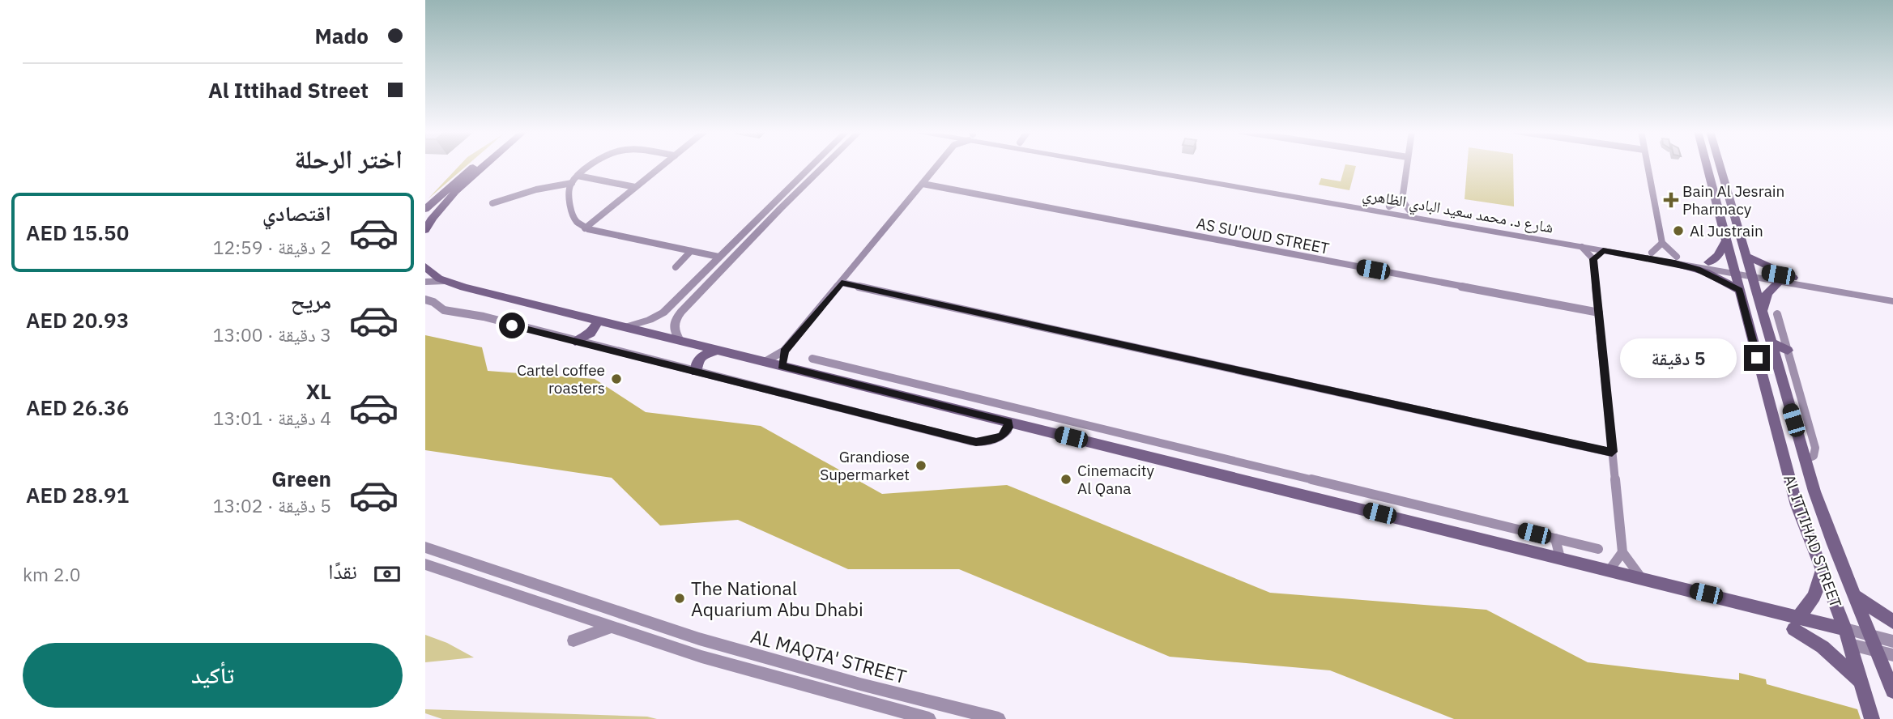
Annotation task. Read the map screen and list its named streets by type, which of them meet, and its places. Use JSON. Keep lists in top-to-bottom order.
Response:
{
  "streets": {
    "main road": ["AL ITTIHAD STREET"],
    "street": ["شارع د. محمد سعيد البادي الظاهري", "AS SU'OUD STREET", "AL MAQTA' STREET"]
  },
  "crossings": [
    ["شارع د. محمد سعيد البادي الظاهري", "AL ITTIHAD STREET"]
  ],
  "places": {
    "health": ["Bain Al Jesrain Pharmacy"],
    "other": [
      "Al Justrain",
      "Cartel coffee roasters",
      "Grandiose Supermarket",
      "Cinemacity Al Qana",
      "The National Aquarium Abu Dhabi"
    ]
  },
  "page": {
    "banner": ["Mado", "Al Ittihad Street"],
    "heading": "اختر الرحلة",
    "list": [
      {
        "name": "اقتصادي",
        "note": "2 دقيقة · 12:59",
        "value": "AED 15.50"
      },
      {
        "name": "مريح",
        "note": "3 دقيقة · 13:00",
        "value": "AED 20.93"
      },
      {
        "name": "XL",
        "note": "4 دقيقة · 13:01",
        "value": "AED 26.36"
      },
      {
        "name": "Green",
        "note": "5 دقيقة · 13:02",
        "value": "AED 28.91"
      }
    ],
    "bubble": "5 دقيقة",
    "pay": ["نقدًا", "2.0 km"],
    "buttons": "تأكيد"
  }
}
